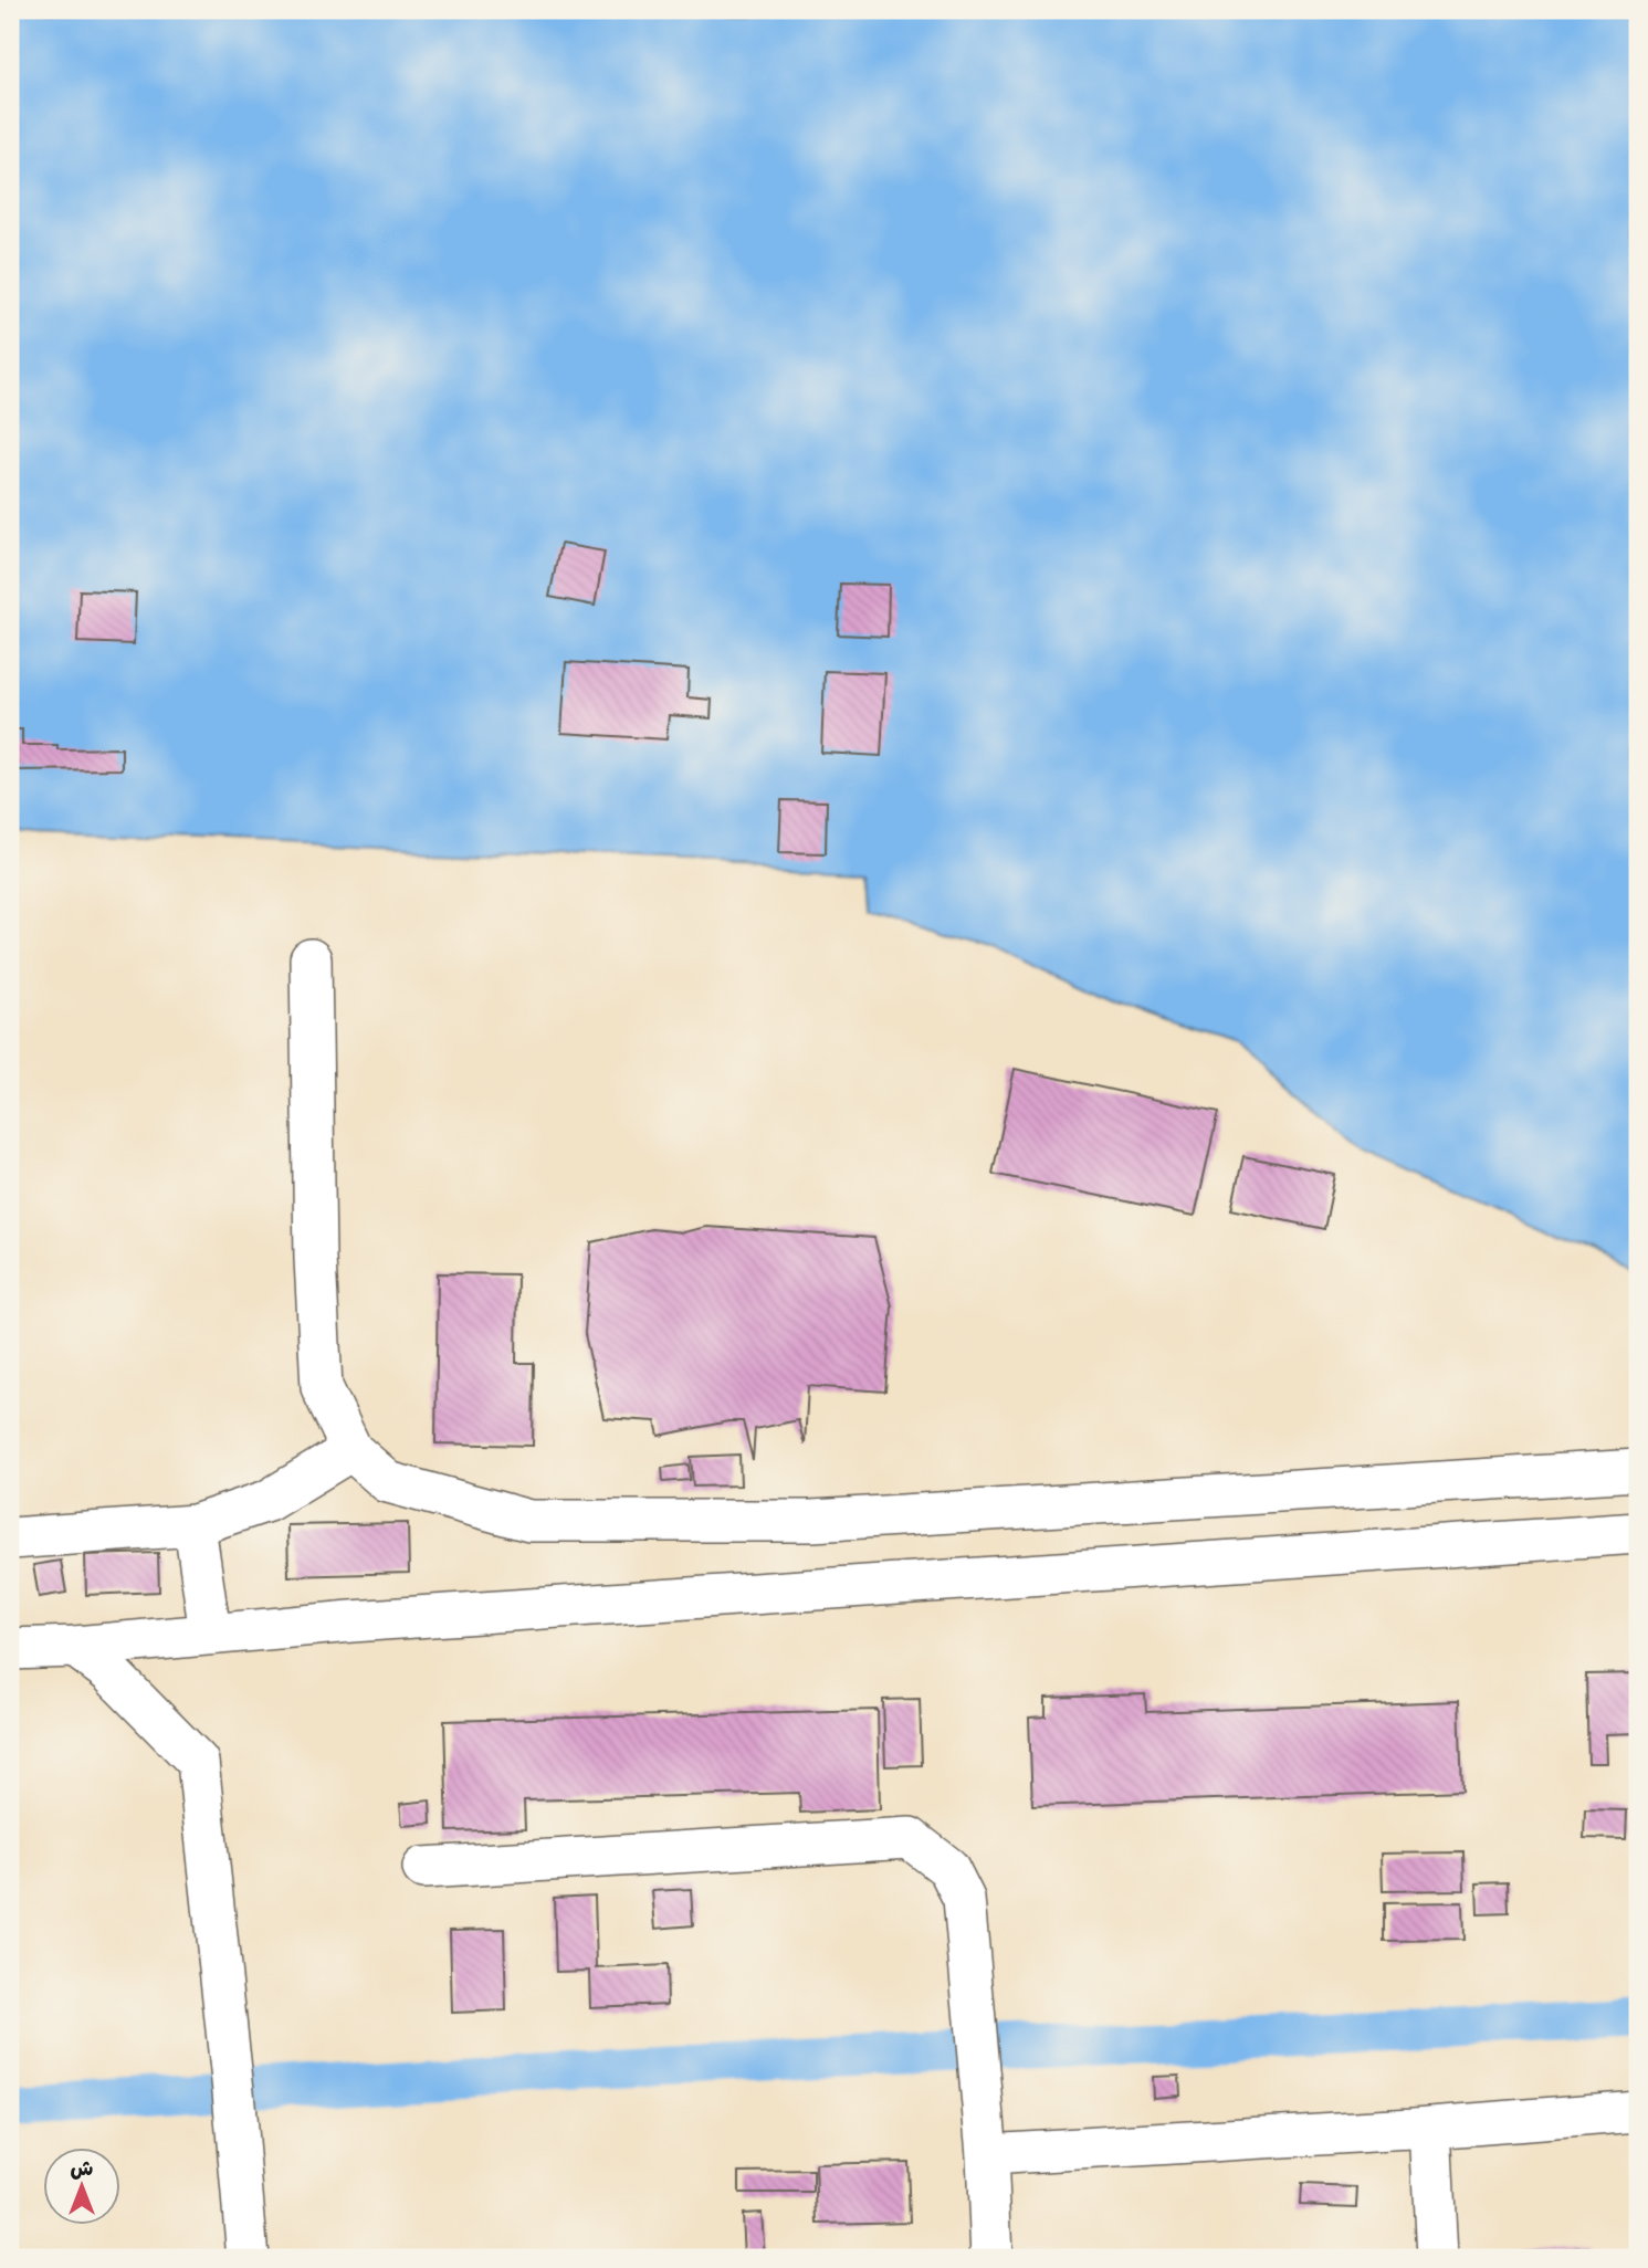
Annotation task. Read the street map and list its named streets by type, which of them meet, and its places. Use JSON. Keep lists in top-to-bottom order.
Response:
{
  "north": "top"
}
